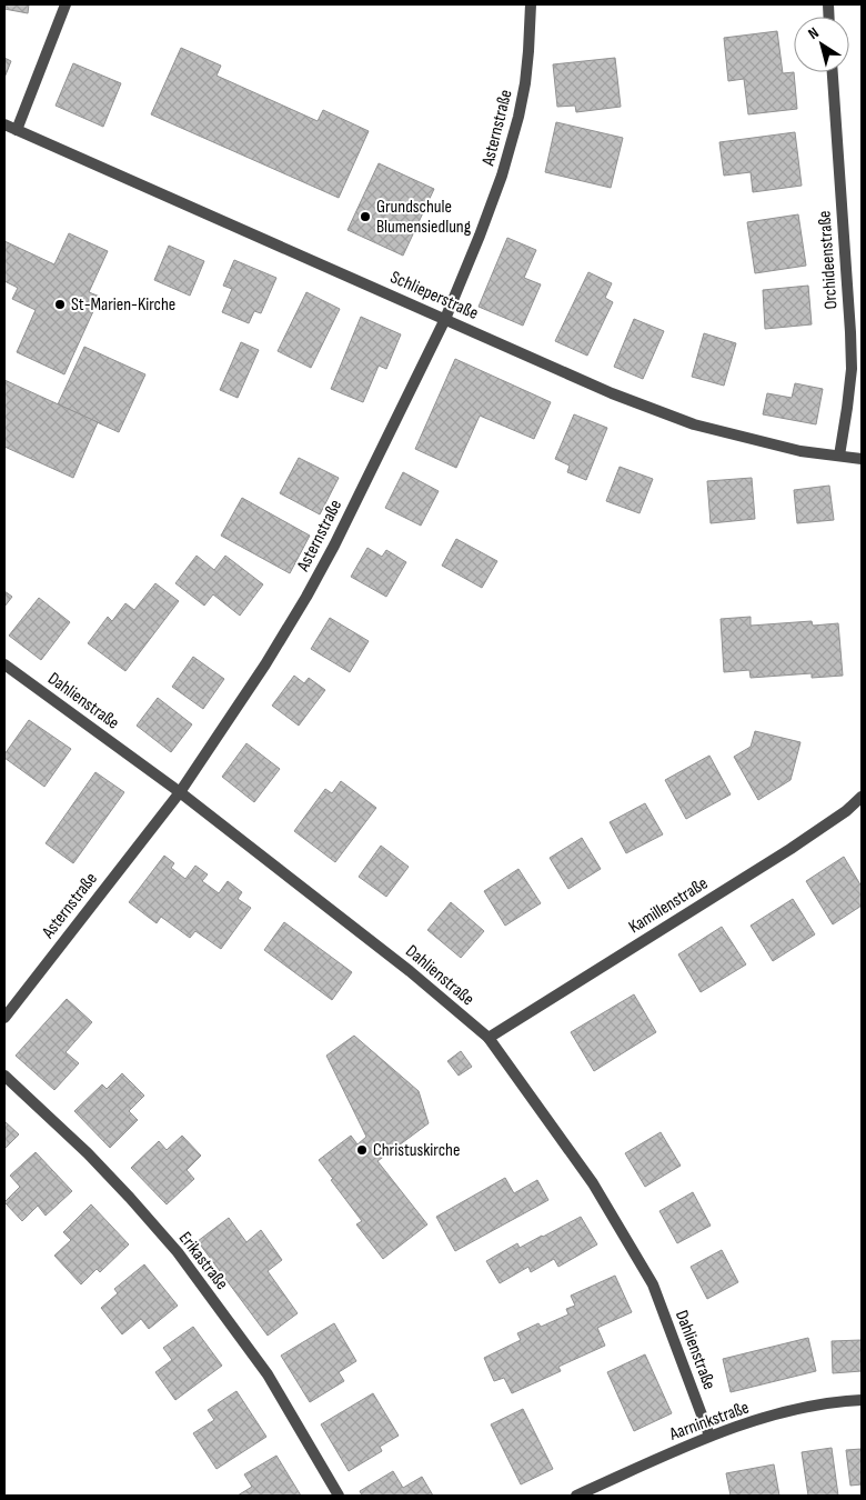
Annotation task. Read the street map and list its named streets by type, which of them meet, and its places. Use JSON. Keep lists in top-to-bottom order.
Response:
{
  "streets": {
    "street": [
      "Asternstraße",
      "Orchideenstraße",
      "Schlieperstraße",
      "Dahlienstraße",
      "Kamillenstraße",
      "Erikastraße",
      "Aarninkstraße"
    ]
  },
  "crossings": [
    ["Asternstraße", "Schlieperstraße"],
    ["Asternstraße", "Dahlienstraße"],
    ["Orchideenstraße", "Schlieperstraße"],
    ["Dahlienstraße", "Kamillenstraße"],
    ["Dahlienstraße", "Aarninkstraße"]
  ],
  "places": ["Grundschule Blumensiedlung", "St-Marien-Kirche", "Christuskirche"],
  "north": "top left"
}
